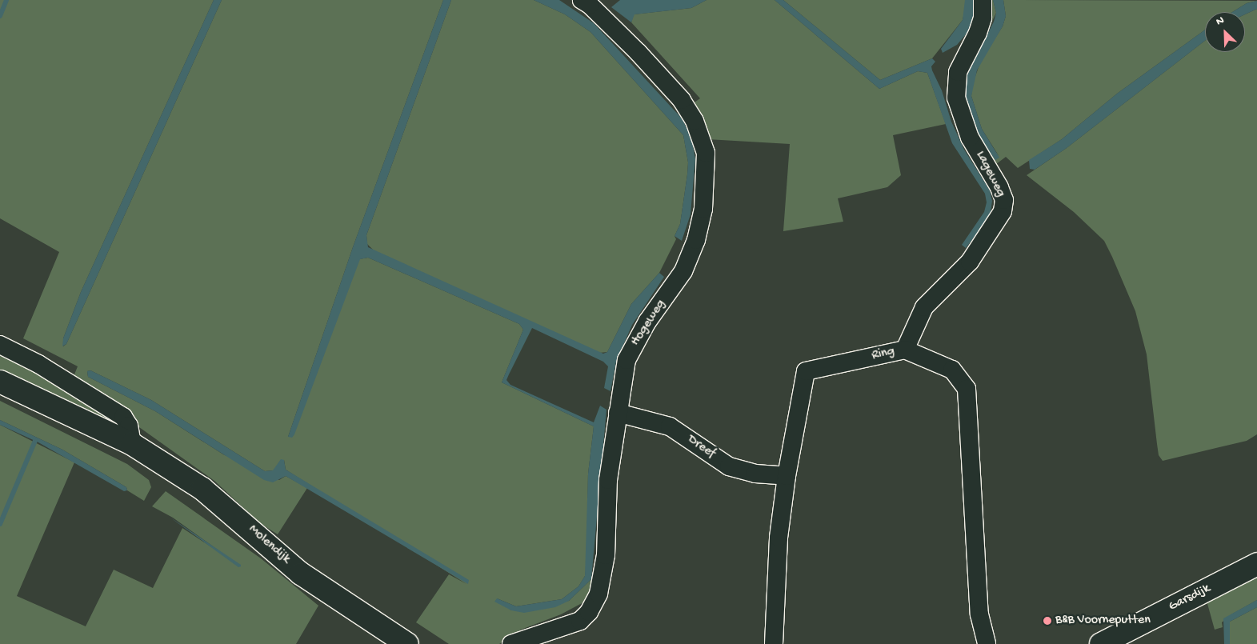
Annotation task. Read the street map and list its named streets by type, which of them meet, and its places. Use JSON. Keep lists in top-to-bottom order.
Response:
{
  "streets": {
    "main road": ["Molendijk", "Garsdijk"],
    "street": [
      "Lageweg",
      "Hogeweg",
      "Ring",
      "Dreef"
    ]
  },
  "crossings": [
    ["Lageweg", "Ring"],
    ["Hogeweg", "Dreef"],
    ["Ring", "Dreef"]
  ],
  "places": ["B&B Voorneputten"],
  "north": "top left"
}
